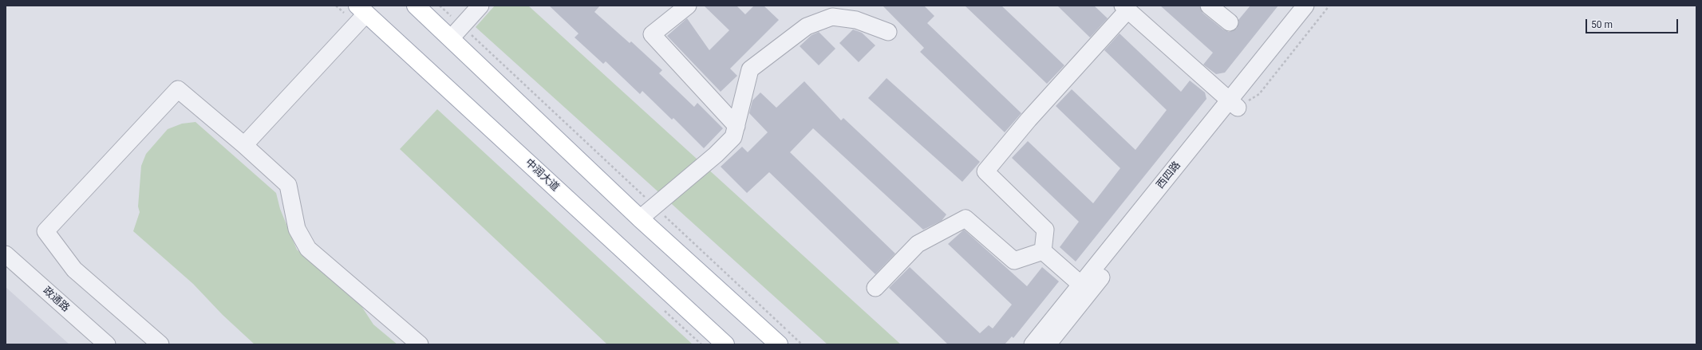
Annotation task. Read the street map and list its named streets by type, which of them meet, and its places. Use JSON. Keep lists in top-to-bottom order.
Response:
{
  "streets": {
    "main road": ["中润大道"],
    "street": ["西四路", "政通路"]
  },
  "scale_bar": "50 m"
}
